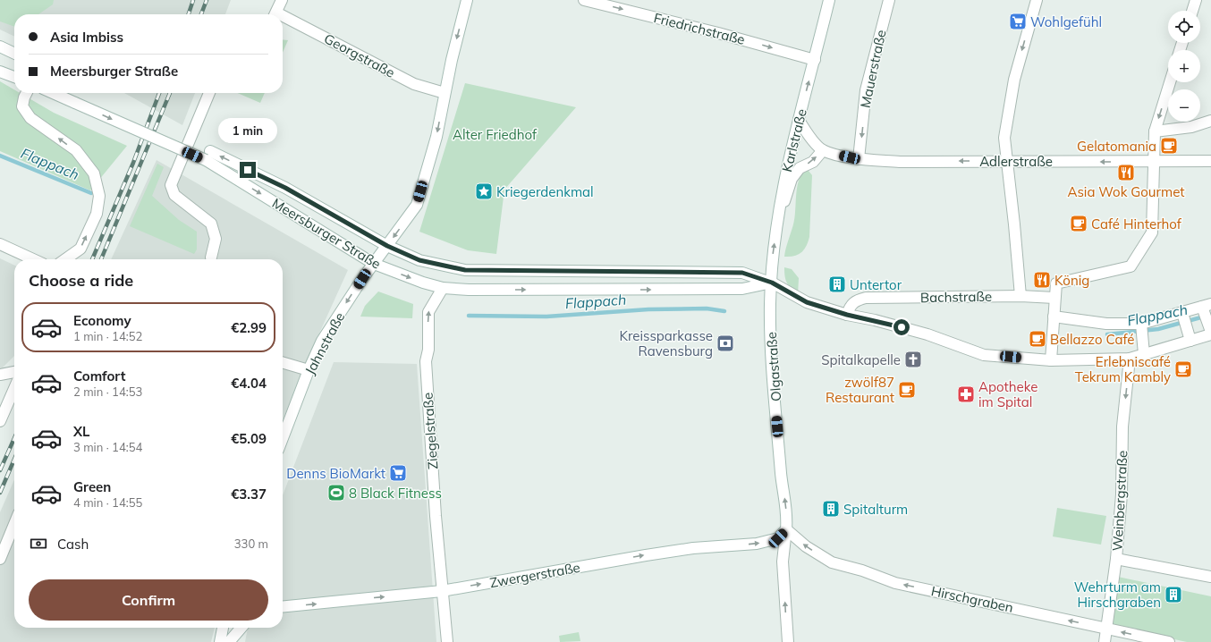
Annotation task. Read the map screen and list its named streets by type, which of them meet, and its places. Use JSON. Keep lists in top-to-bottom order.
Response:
{
  "streets": {
    "street": [
      "Friedrichstraße",
      "Georgstraße",
      "Mauerstraße",
      "Karlstraße",
      "Adlerstraße",
      "Meersburger Straße",
      "Bachstraße",
      "Jahnstraße",
      "Olgastraße",
      "Ziegelstraße",
      "Weinbergstraße",
      "Zwergerstraße",
      "Hirschgraben"
    ]
  },
  "crossings": [
    ["Friedrichstraße", "Karlstraße"],
    ["Mauerstraße", "Adlerstraße"],
    ["Karlstraße", "Meersburger Straße"],
    ["Karlstraße", "Olgastraße"],
    ["Meersburger Straße", "Jahnstraße"],
    ["Meersburger Straße", "Olgastraße"],
    ["Meersburger Straße", "Ziegelstraße"],
    ["Olgastraße", "Zwergerstraße"],
    ["Olgastraße", "Hirschgraben"],
    ["Ziegelstraße", "Zwergerstraße"],
    ["Weinbergstraße", "Hirschgraben"],
    ["Zwergerstraße", "Hirschgraben"]
  ],
  "one_way": [
    "Friedrichstraße",
    "Mauerstraße",
    "Karlstraße",
    "Adlerstraße",
    "Jahnstraße",
    "Olgastraße",
    "Ziegelstraße",
    "Weinbergstraße",
    "Zwergerstraße",
    "Hirschgraben"
  ],
  "water": ["Flappach"],
  "parks": ["Alter Friedhof"],
  "places": {
    "supermarket": ["Wohlgefühl", "Denns BioMarkt"],
    "cafe": [
      "Gelatomania",
      "Café Hinterhof",
      "Bellazzo Café",
      "Erlebniscafé Tekrum Kambly",
      "zwölf87 Restaurant"
    ],
    "restaurant": ["Asia Wok Gourmet", "König"],
    "place": ["Kriegerdenkmal"],
    "building": ["Untertor", "Spitalturm", "Wehrturm am Hirschgraben"],
    "bank": ["Kreissparkasse Ravensburg"],
    "church": ["Spitalkapelle"],
    "pharmacy": ["Apotheke im Spital"],
    "sports": ["8 Black Fitness"]
  },
  "page": {
    "map_buttons": ["+", "−"],
    "banner": ["Asia Imbiss", "Meersburger Straße"],
    "bubble": "1 min",
    "heading": "Choose a ride",
    "list": [
      {
        "name": "Economy",
        "note": "1 min · 14:52",
        "value": "€2.99"
      },
      {
        "name": "Comfort",
        "note": "2 min · 14:53",
        "value": "€4.04"
      },
      {
        "name": "XL",
        "note": "3 min · 14:54",
        "value": "€5.09"
      },
      {
        "name": "Green",
        "note": "4 min · 14:55",
        "value": "€3.37"
      }
    ],
    "pay": ["Cash", "330 m"],
    "buttons": "Confirm"
  }
}
